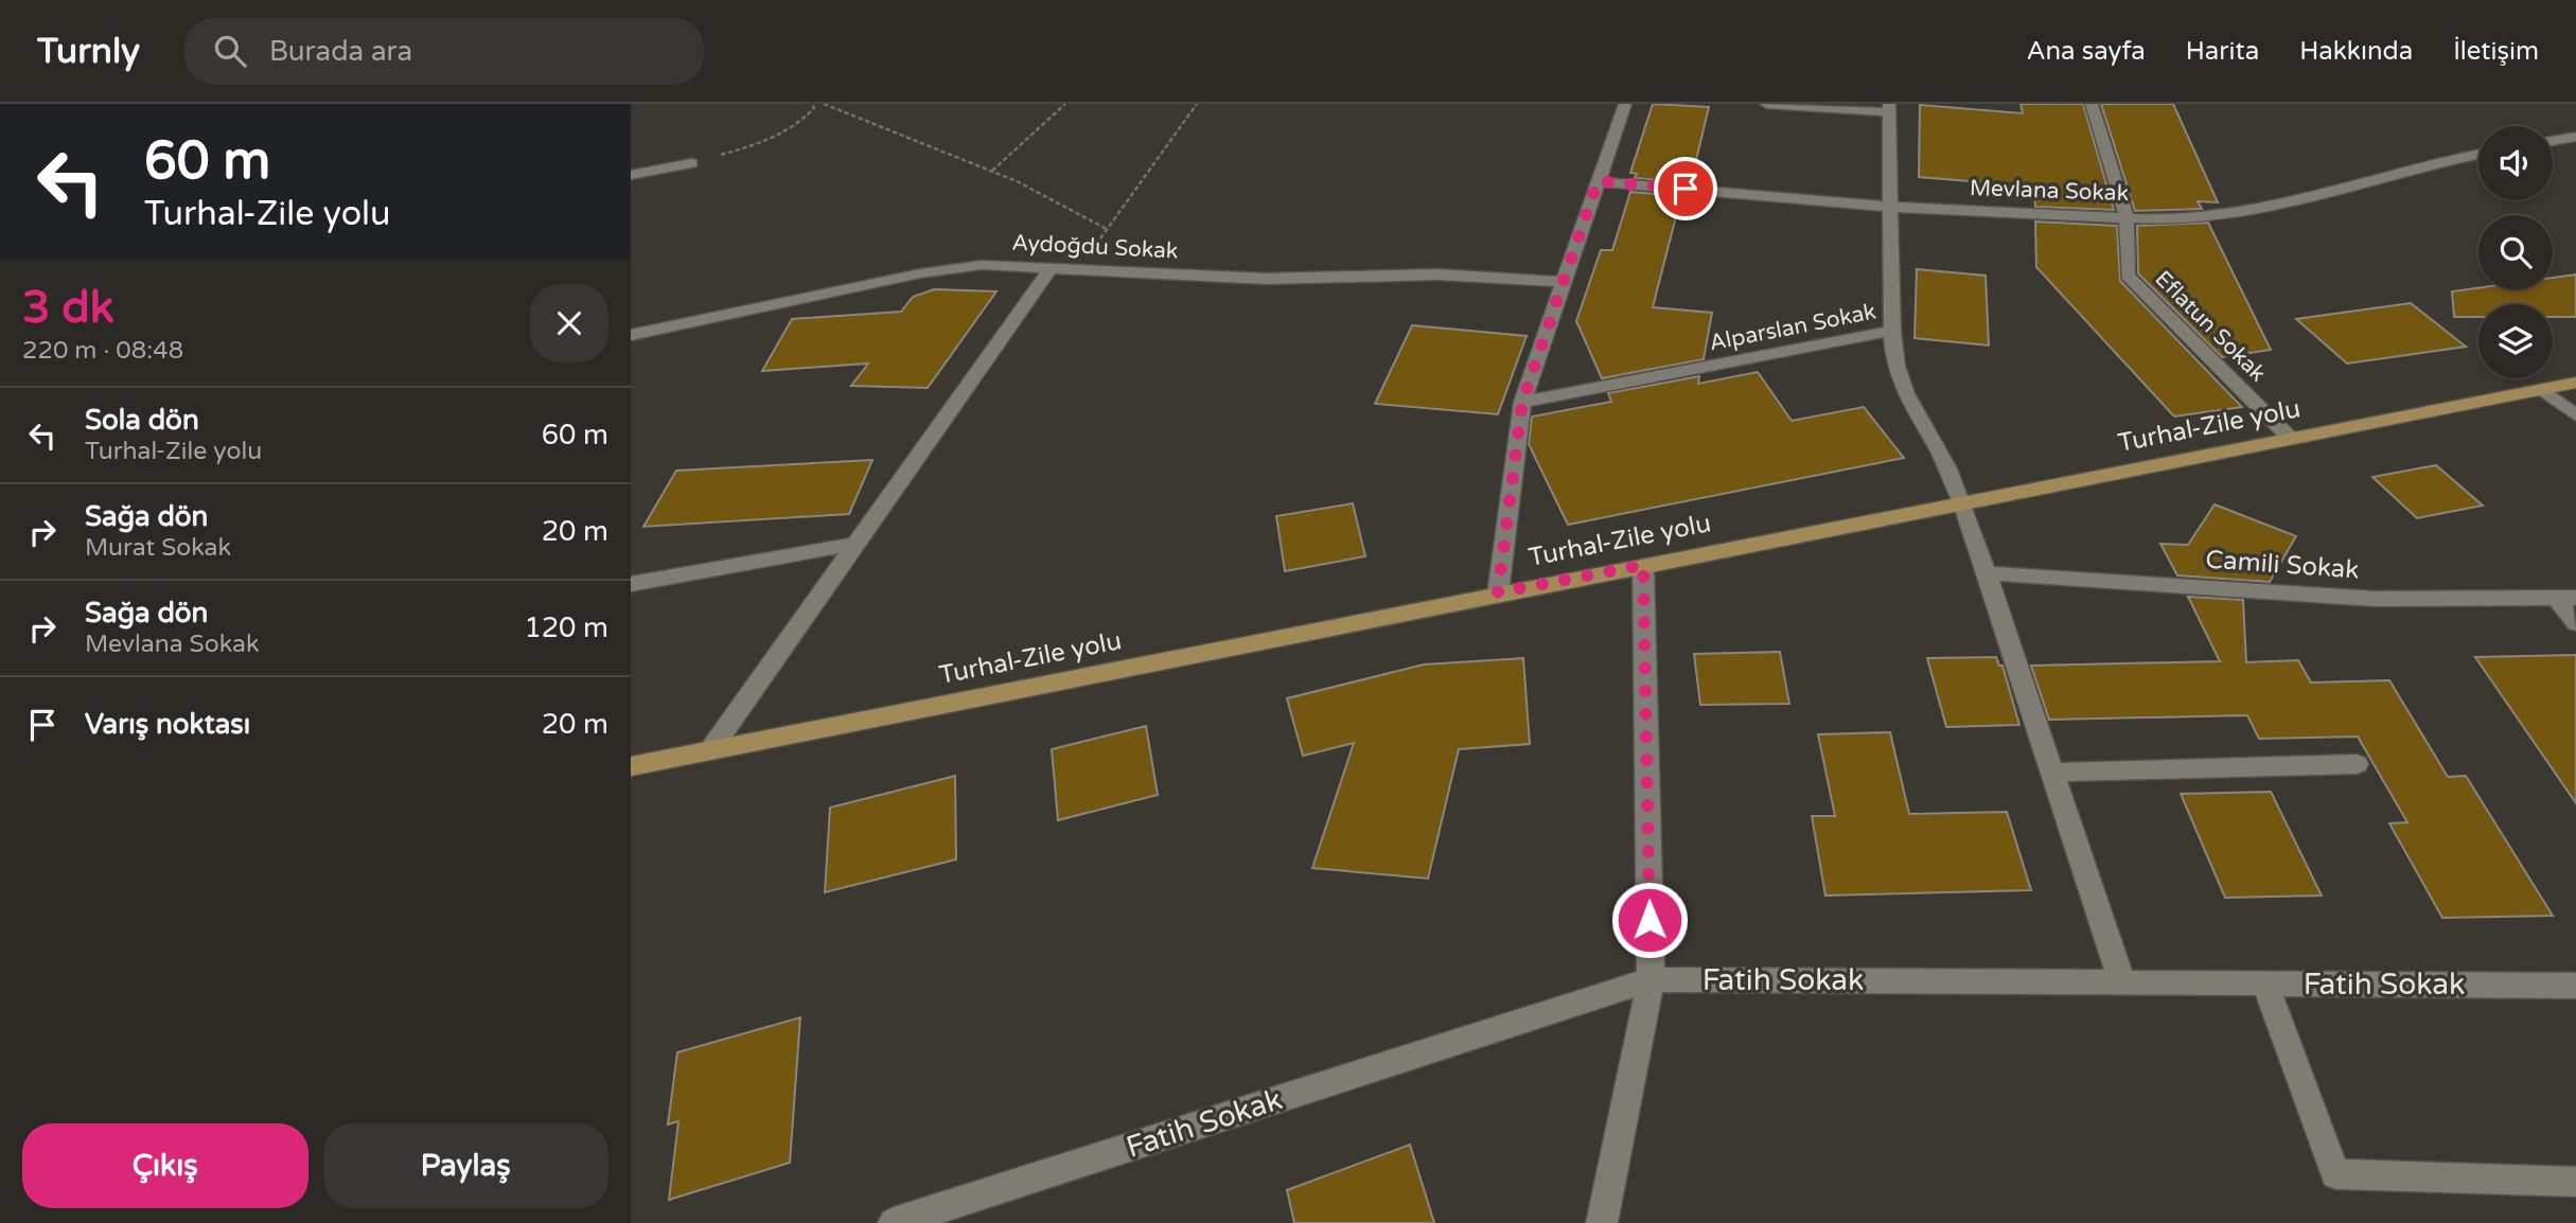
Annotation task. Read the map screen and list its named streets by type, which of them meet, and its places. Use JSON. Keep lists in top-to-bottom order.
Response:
{
  "streets": {
    "main road": ["Turhal-Zile yolu"],
    "street": [
      "Mevlana Sokak",
      "Aydoğdu Sokak",
      "Eflatun Sokak",
      "Alparslan Sokak",
      "Camili Sokak",
      "Fatih Sokak"
    ]
  },
  "crossings": [
    ["Mevlana Sokak", "Eflatun Sokak"],
    ["Mevlana Sokak", "Alparslan Sokak"],
    ["Eflatun Sokak", "Turhal-Zile yolu"]
  ],
  "page": {
    "header": "Turnly",
    "search": "Burada ara",
    "nav": [
      "Ana sayfa",
      "Harita",
      "Hakkında",
      "İletişim"
    ],
    "turn": ["60 m", "Turhal-Zile yolu"],
    "heading": ["3 dk", "220 m · 08:48"],
    "list": [
      {
        "name": "Sola dön",
        "note": "Turhal-Zile yolu",
        "value": "60 m"
      },
      {
        "name": "Sağa dön",
        "note": "Murat Sokak",
        "value": "20 m"
      },
      {
        "name": "Sağa dön",
        "note": "Mevlana Sokak",
        "value": "120 m"
      },
      {
        "name": "Varış noktası",
        "value": "20 m"
      }
    ],
    "buttons": ["Çıkış", "Paylaş"]
  }
}
